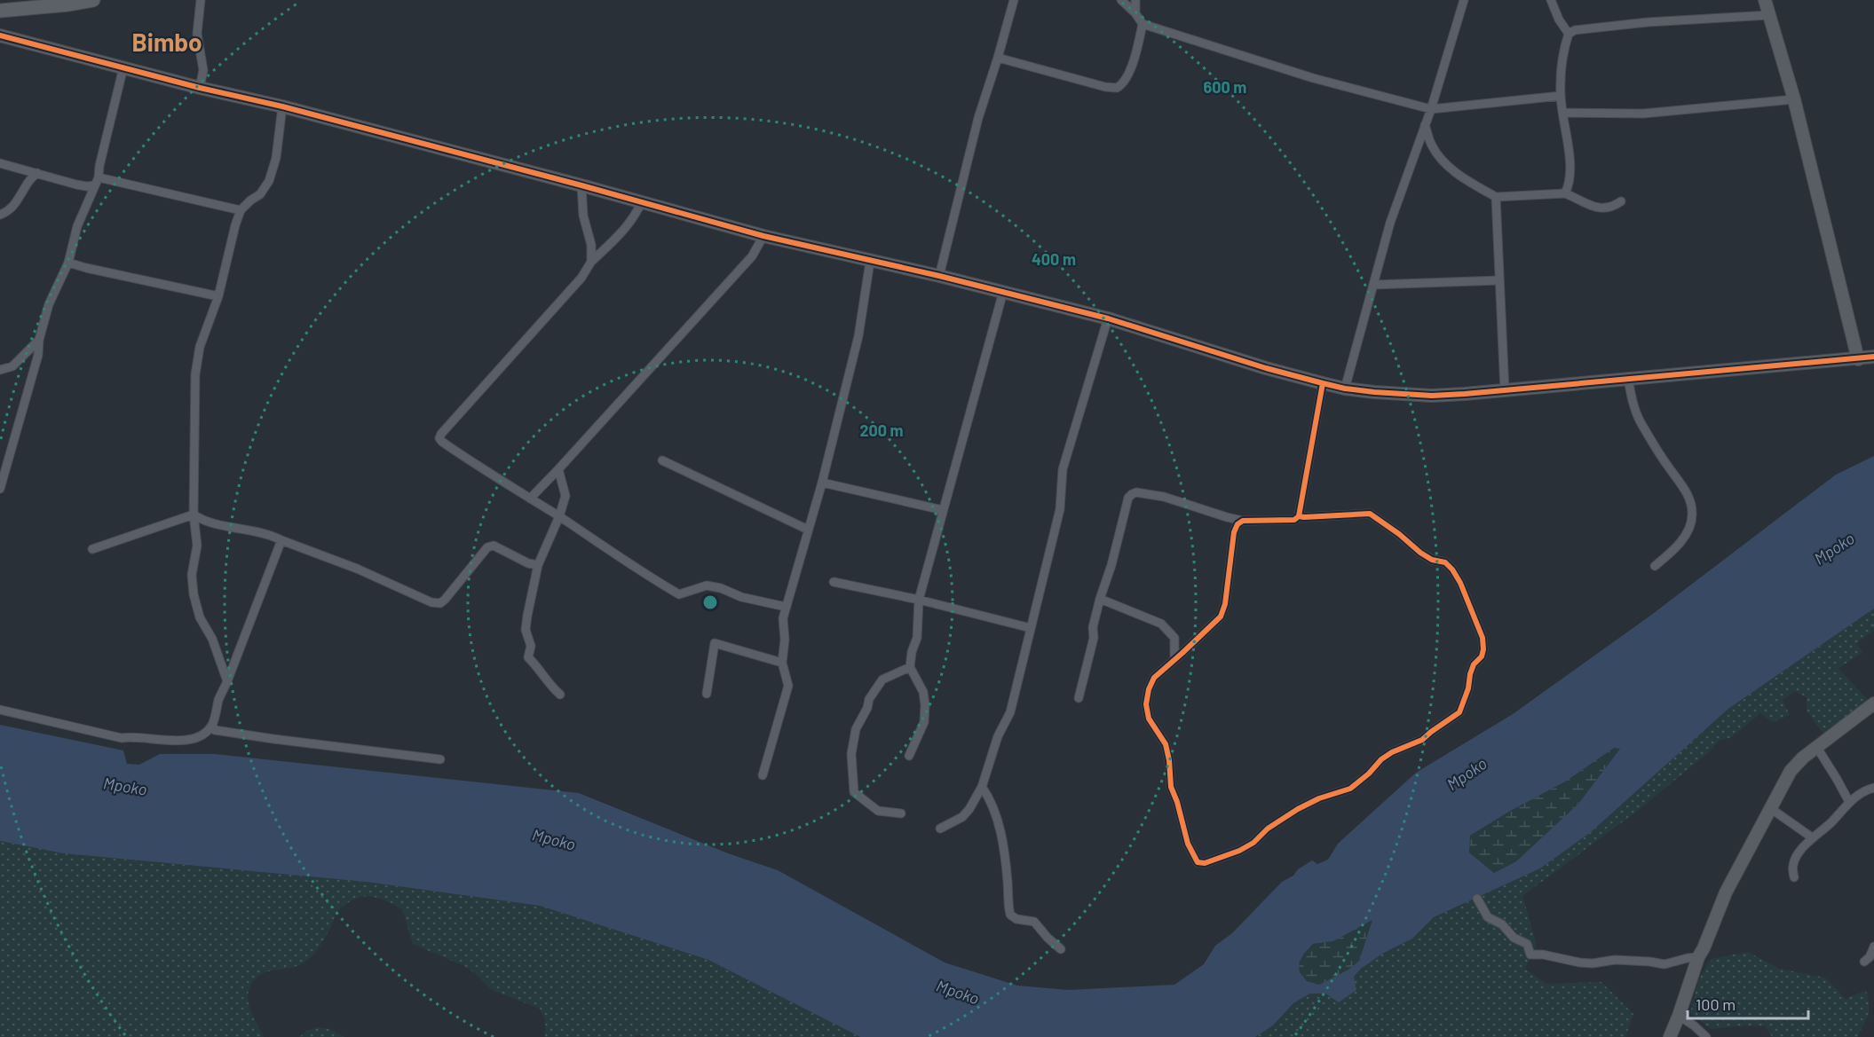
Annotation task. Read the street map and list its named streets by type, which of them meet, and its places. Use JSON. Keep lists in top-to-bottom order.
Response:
{
  "districts": ["Bimbo"],
  "water": ["Mpoko"],
  "scale_bar": "100 m",
  "rings": ["600 m", "400 m", "200 m"]
}
